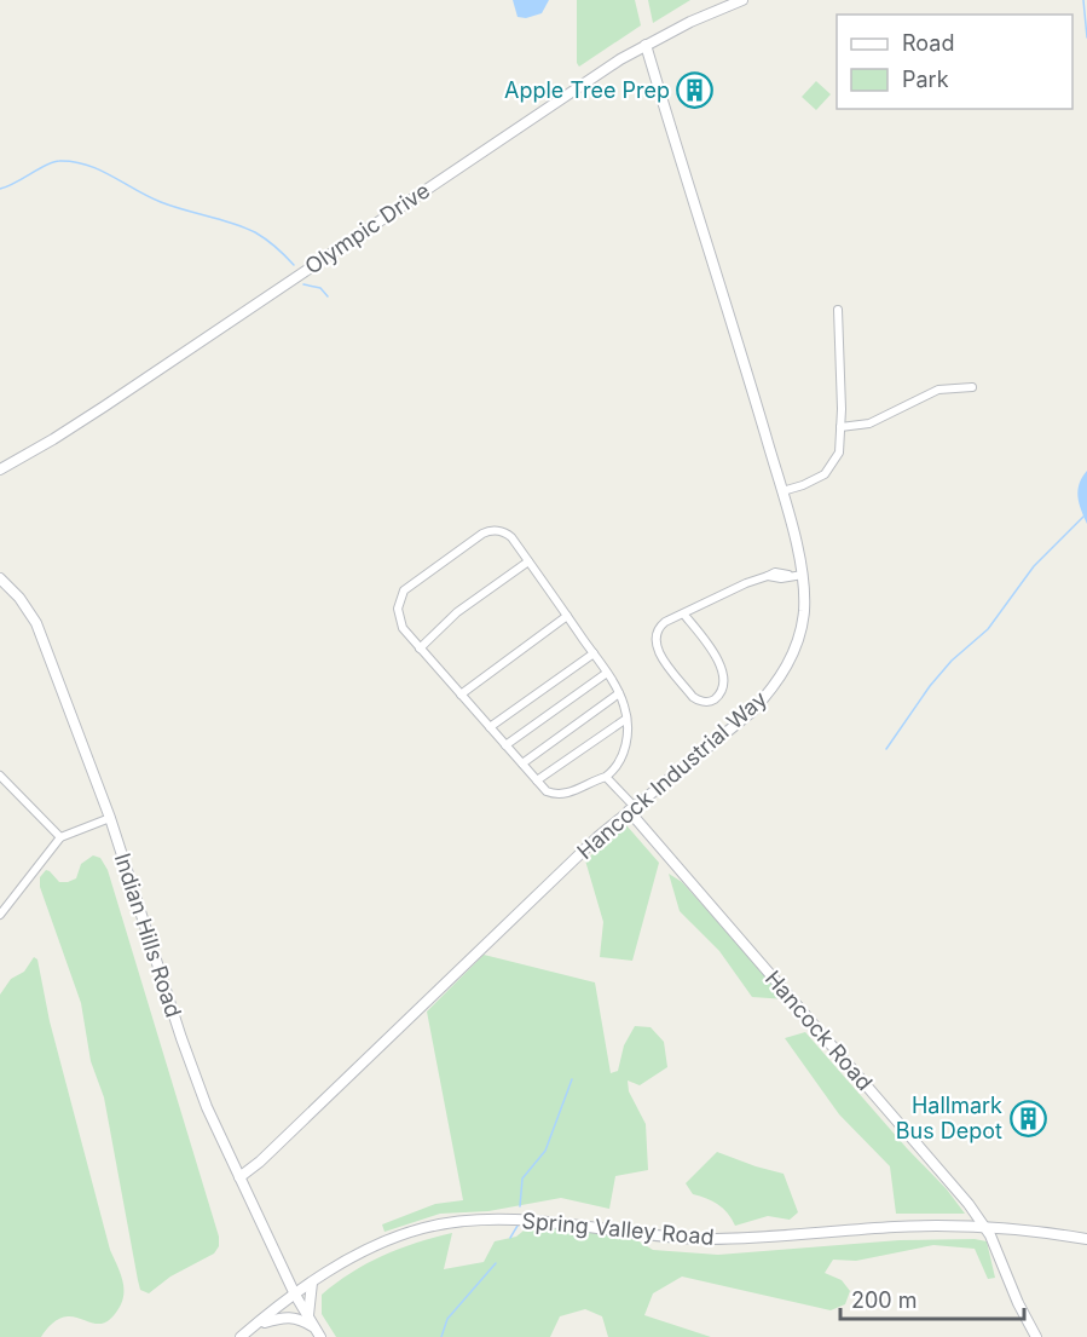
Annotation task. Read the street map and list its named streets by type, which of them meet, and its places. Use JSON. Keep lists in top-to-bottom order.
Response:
{
  "streets": {
    "street": [
      "Olympic Drive",
      "Hancock Industrial Way",
      "Indian Hills Road",
      "Hancock Road",
      "Spring Valley Road"
    ]
  },
  "crossings": [
    ["Olympic Drive", "Hancock Industrial Way"],
    ["Hancock Industrial Way", "Indian Hills Road"],
    ["Hancock Industrial Way", "Hancock Road"],
    ["Indian Hills Road", "Spring Valley Road"],
    ["Hancock Road", "Spring Valley Road"]
  ],
  "places": {
    "building": ["Apple Tree Prep", "Hallmark Bus Depot"]
  },
  "legend": ["Road", "Park"],
  "scale_bar": "200 m"
}
